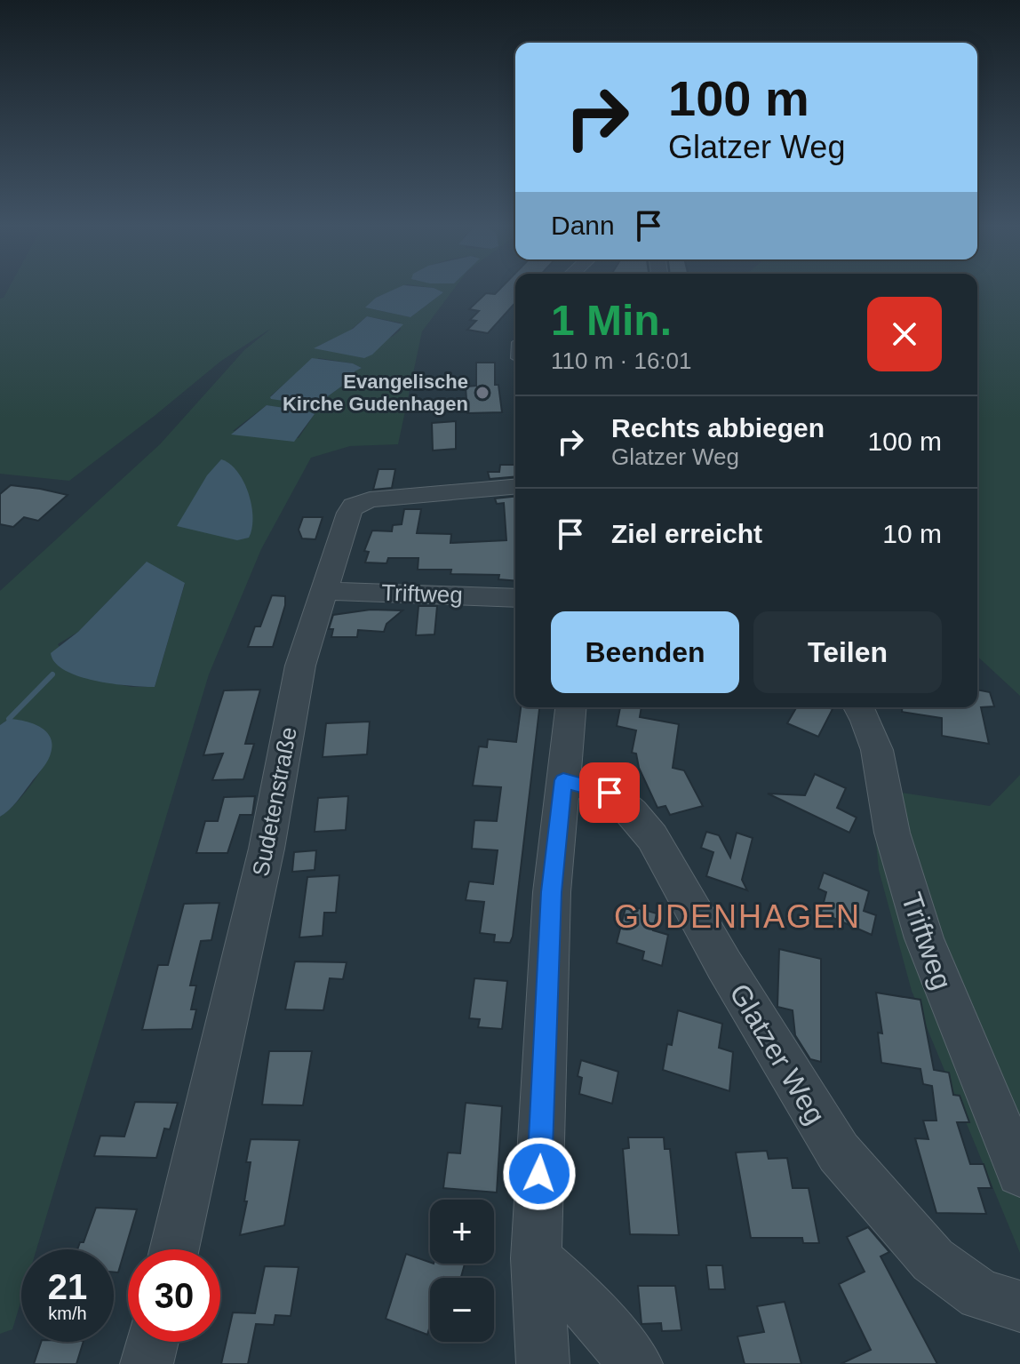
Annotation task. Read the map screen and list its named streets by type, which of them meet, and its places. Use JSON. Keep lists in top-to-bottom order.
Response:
{
  "streets": {
    "street": ["Triftweg", "Sudetenstraße", "Glatzer Weg"]
  },
  "crossings": [
    ["Triftweg", "Sudetenstraße"]
  ],
  "districts": ["GUDENHAGEN"],
  "places": ["Evangelische Kirche Gudenhagen"],
  "page": {
    "turn": ["100 m", "Glatzer Weg"],
    "then": "Dann",
    "heading": ["1 Min.", "110 m · 16:01"],
    "list": [
      {
        "name": "Rechts abbiegen",
        "note": "Glatzer Weg",
        "value": "100 m"
      },
      {
        "name": "Ziel erreicht",
        "value": "10 m"
      }
    ],
    "buttons": ["Beenden", "Teilen"],
    "map_buttons": ["+", "−"],
    "speed": "21 km/h",
    "limit": "30"
  }
}
